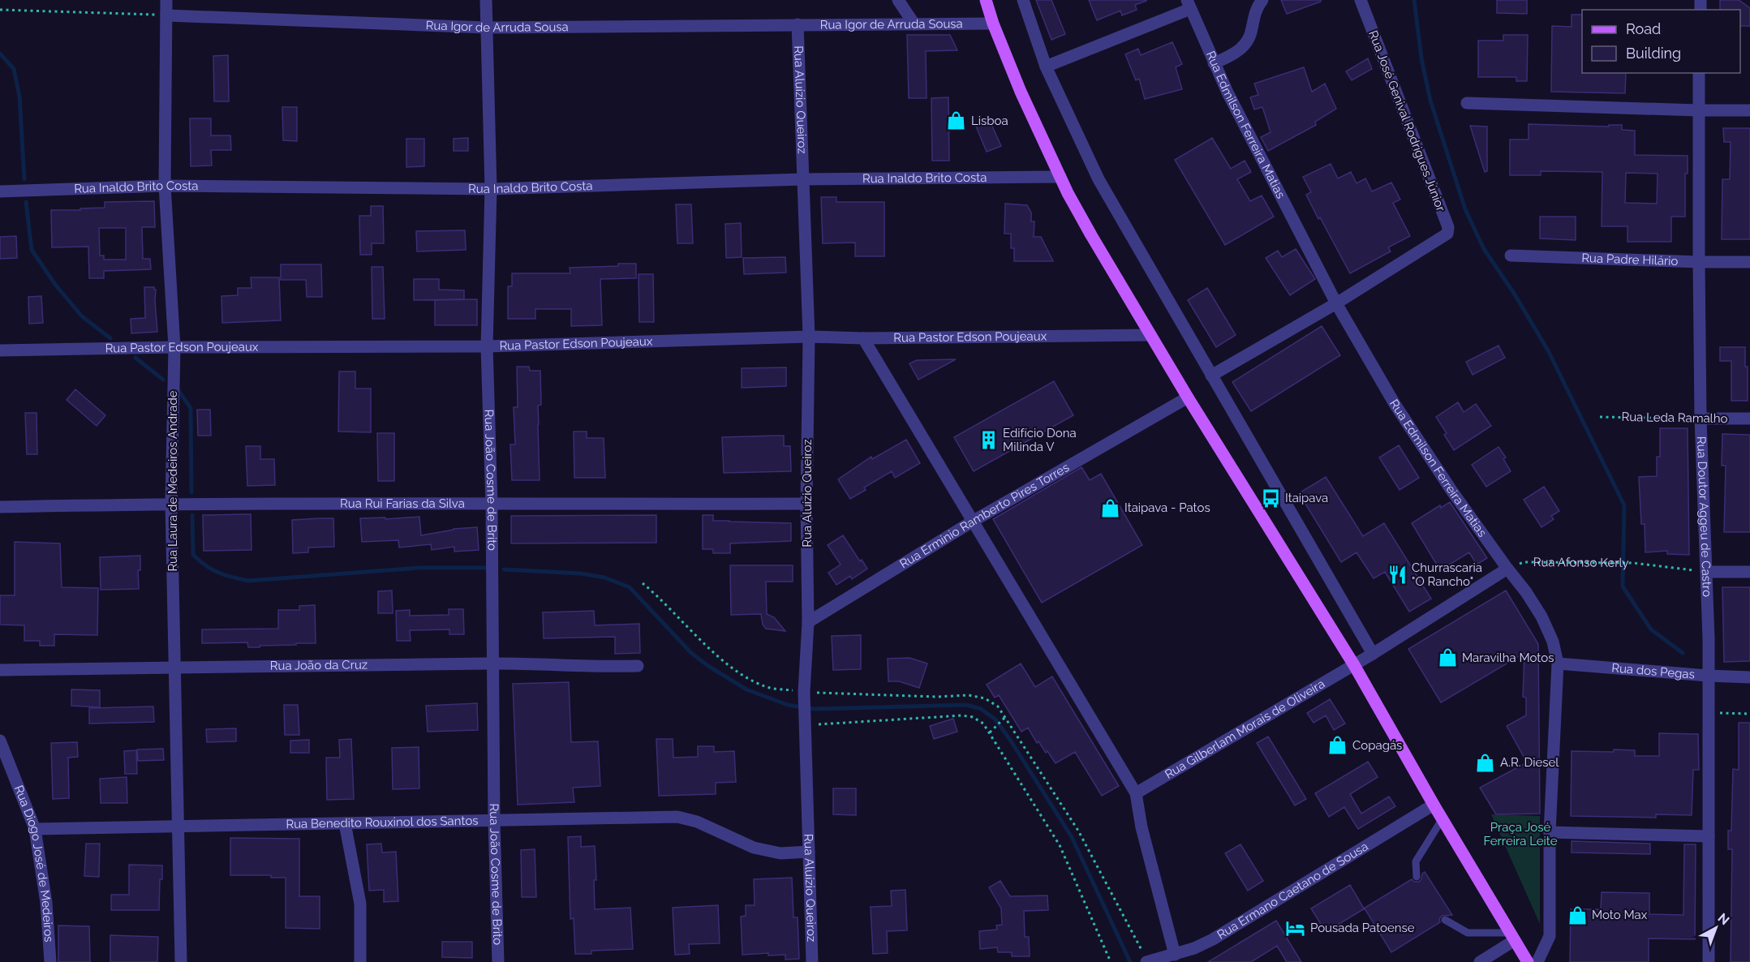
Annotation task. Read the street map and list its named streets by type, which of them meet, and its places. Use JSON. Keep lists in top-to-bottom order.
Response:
{
  "streets": {
    "street": [
      "Rua Igor de Arruda Sousa",
      "Rua Aluízio Queiroz",
      "Rua José Genival Rodrigues Júnior",
      "Rua Edmilson Ferreira Matias",
      "Rua Inaldo Brito Costa",
      "Rua Padre Hilário",
      "Rua Pastor Edson Poujeaux",
      "Rua Leda Ramalho",
      "Rua Laura de Medeiros Andrade",
      "Rua João Cosme de Brito",
      "Rua Rui Farias da Silva",
      "Rua Ermínio Ramberto Pires Torres",
      "Rua Doutor Aggeu de Castro",
      "Rua João da Cruz",
      "Rua dos Pegas",
      "Rua Gilberlam Morais de Oliveira",
      "Rua Benedito Rouxinol dos Santos",
      "Rua Diogo José de Medeiros",
      "Rua Ermano Caetano de Sousa"
    ],
    "path": ["Rua Afonso Kerly"]
  },
  "crossings": [
    ["Rua Igor de Arruda Sousa", "Rua Aluízio Queiroz"],
    ["Rua Igor de Arruda Sousa", "Rua Laura de Medeiros Andrade"],
    ["Rua Igor de Arruda Sousa", "Rua João Cosme de Brito"],
    ["Rua Aluízio Queiroz", "Rua Inaldo Brito Costa"],
    ["Rua Aluízio Queiroz", "Rua Pastor Edson Poujeaux"],
    ["Rua Aluízio Queiroz", "Rua Rui Farias da Silva"],
    ["Rua Aluízio Queiroz", "Rua Ermínio Ramberto Pires Torres"],
    ["Rua Aluízio Queiroz", "Rua Benedito Rouxinol dos Santos"],
    ["Rua José Genival Rodrigues Júnior", "Rua Edmilson Ferreira Matias"],
    ["Rua Edmilson Ferreira Matias", "Rua Afonso Kerly"],
    ["Rua Edmilson Ferreira Matias", "Rua dos Pegas"],
    ["Rua Inaldo Brito Costa", "Rua Laura de Medeiros Andrade"],
    ["Rua Inaldo Brito Costa", "Rua João Cosme de Brito"],
    ["Rua Padre Hilário", "Rua Doutor Aggeu de Castro"],
    ["Rua Pastor Edson Poujeaux", "Rua Laura de Medeiros Andrade"],
    ["Rua Pastor Edson Poujeaux", "Rua João Cosme de Brito"],
    ["Rua Leda Ramalho", "Rua Doutor Aggeu de Castro"],
    ["Rua Laura de Medeiros Andrade", "Rua Rui Farias da Silva"],
    ["Rua Laura de Medeiros Andrade", "Rua João da Cruz"],
    ["Rua Laura de Medeiros Andrade", "Rua Benedito Rouxinol dos Santos"],
    ["Rua João Cosme de Brito", "Rua Rui Farias da Silva"],
    ["Rua João Cosme de Brito", "Rua João da Cruz"],
    ["Rua João Cosme de Brito", "Rua Benedito Rouxinol dos Santos"],
    ["Rua Doutor Aggeu de Castro", "Rua Afonso Kerly"],
    ["Rua Doutor Aggeu de Castro", "Rua dos Pegas"],
    ["Rua Benedito Rouxinol dos Santos", "Rua Diogo José de Medeiros"]
  ],
  "parks": ["Praça José Ferreira Leite"],
  "places": {
    "shop": [
      "Lisboa",
      "Itaipava - Patos",
      "Maravilha Motos",
      "Copagás",
      "A.R. Diesel",
      "Moto Max"
    ],
    "building": ["Edifício Dona Milinda V"],
    "bus stop": ["Itaipava"],
    "restaurant": ["Churrascaria \"O Rancho\""],
    "hotel": ["Pousada Patoense"]
  },
  "legend": ["Road", "Building"],
  "north": "top right"
}
